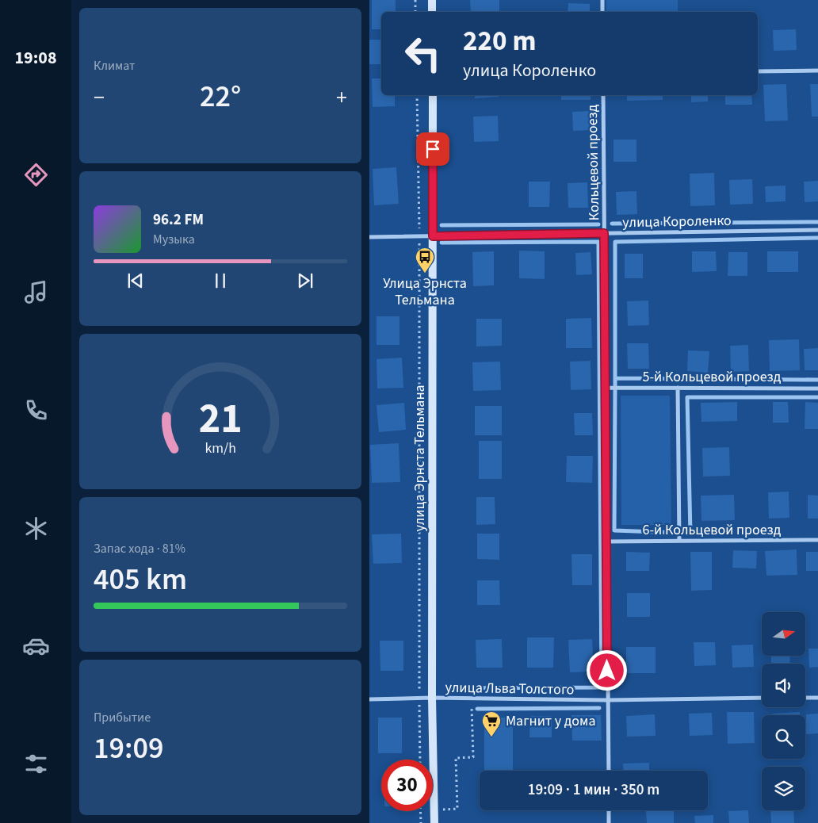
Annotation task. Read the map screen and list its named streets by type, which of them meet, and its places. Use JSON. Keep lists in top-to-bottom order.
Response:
{
  "streets": {
    "main road": ["улица Эрнста Тельмана"],
    "street": [
      "Кольцевой проезд",
      "улица Короленко",
      "5-й Кольцевой проезд",
      "6-й Кольцевой проезд",
      "улица Льва Толстого"
    ]
  },
  "crossings": [
    ["Кольцевой проезд", "улица Короленко"],
    ["Кольцевой проезд", "5-й Кольцевой проезд"],
    ["Кольцевой проезд", "6-й Кольцевой проезд"],
    ["Кольцевой проезд", "улица Льва Толстого"],
    ["улица Короленко", "улица Эрнста Тельмана"],
    ["улица Эрнста Тельмана", "улица Льва Толстого"]
  ],
  "places": {
    "bus stop": ["Улица Эрнста Тельмана"],
    "supermarket": ["Магнит у дома"]
  },
  "north": "right",
  "page": {
    "tabs": "19:08",
    "tile": [
      "Климат",
      ["Запас хода · 81%", "405 km"],
      ["Прибытие", "19:09"]
    ],
    "turn": ["220 m", "улица Короленко"],
    "heat": ["−", "22°", "+"],
    "song": ["96.2 FM", "Музыка"],
    "limit": "30",
    "trip": "19:09 · 1 мин · 350 m",
    "gauge": ["21", "km/h"]
  }
}
